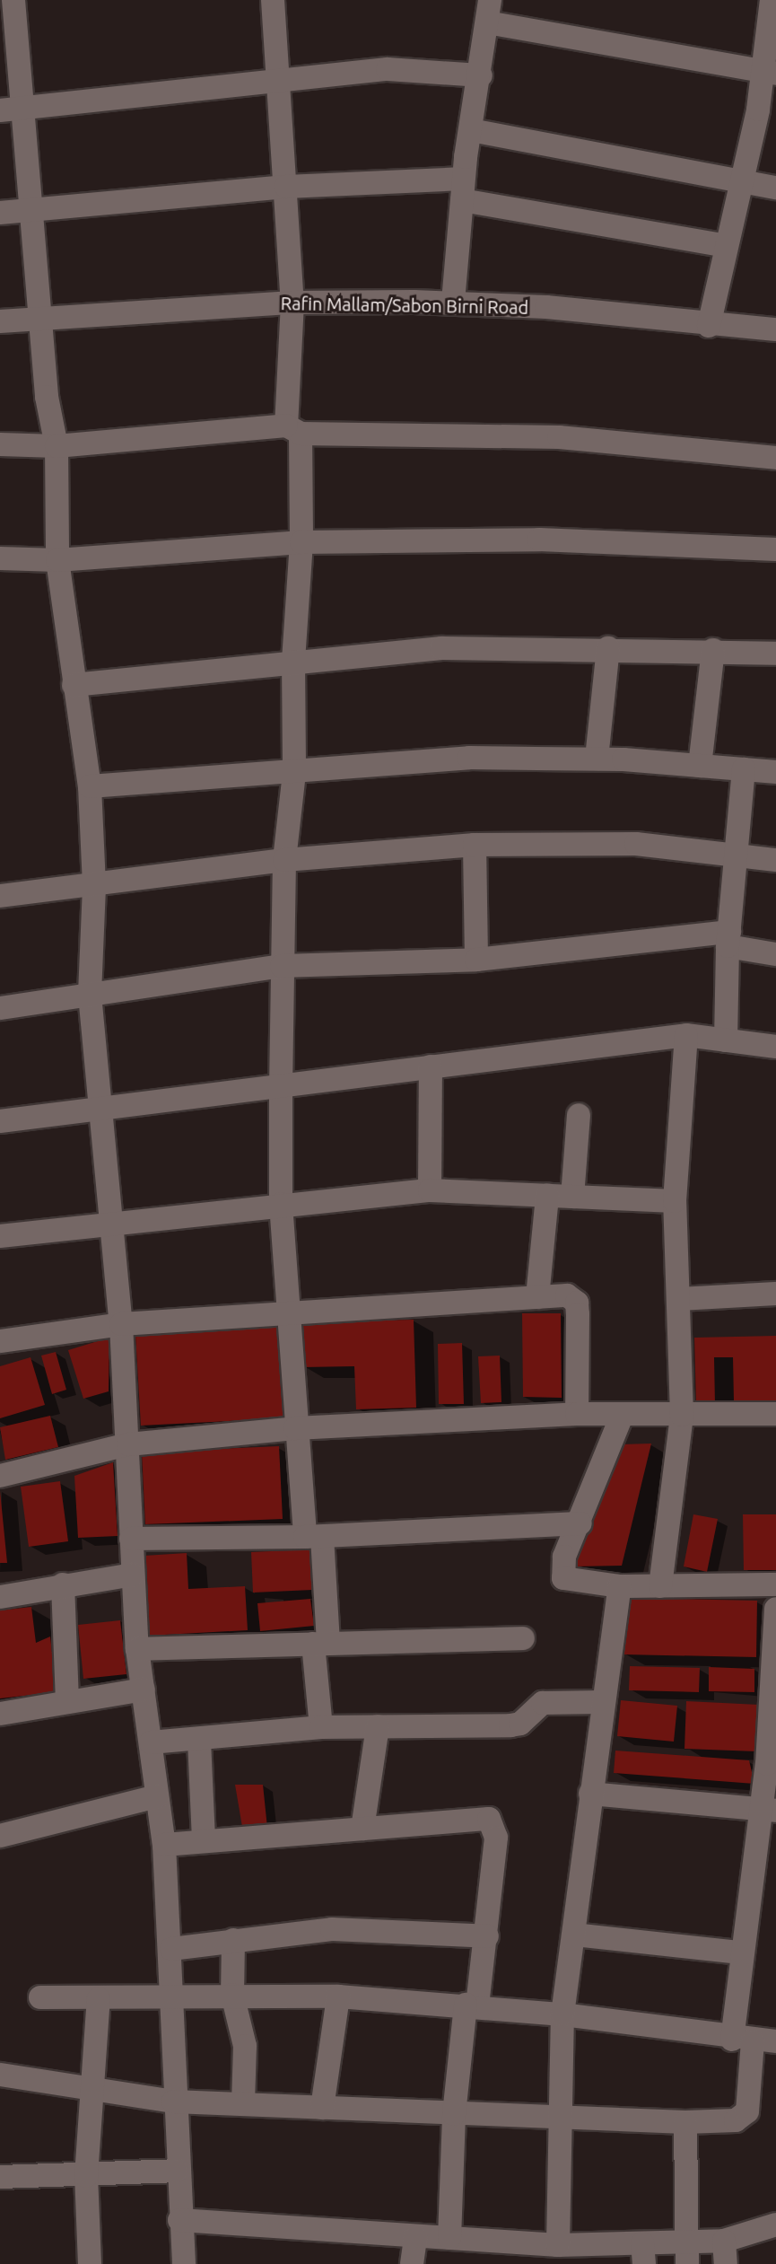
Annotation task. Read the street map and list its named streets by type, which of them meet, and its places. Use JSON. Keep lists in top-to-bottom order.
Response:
{
  "streets": {
    "street": ["Rafin Mallam/Sabon Birni Road"]
  }
}
